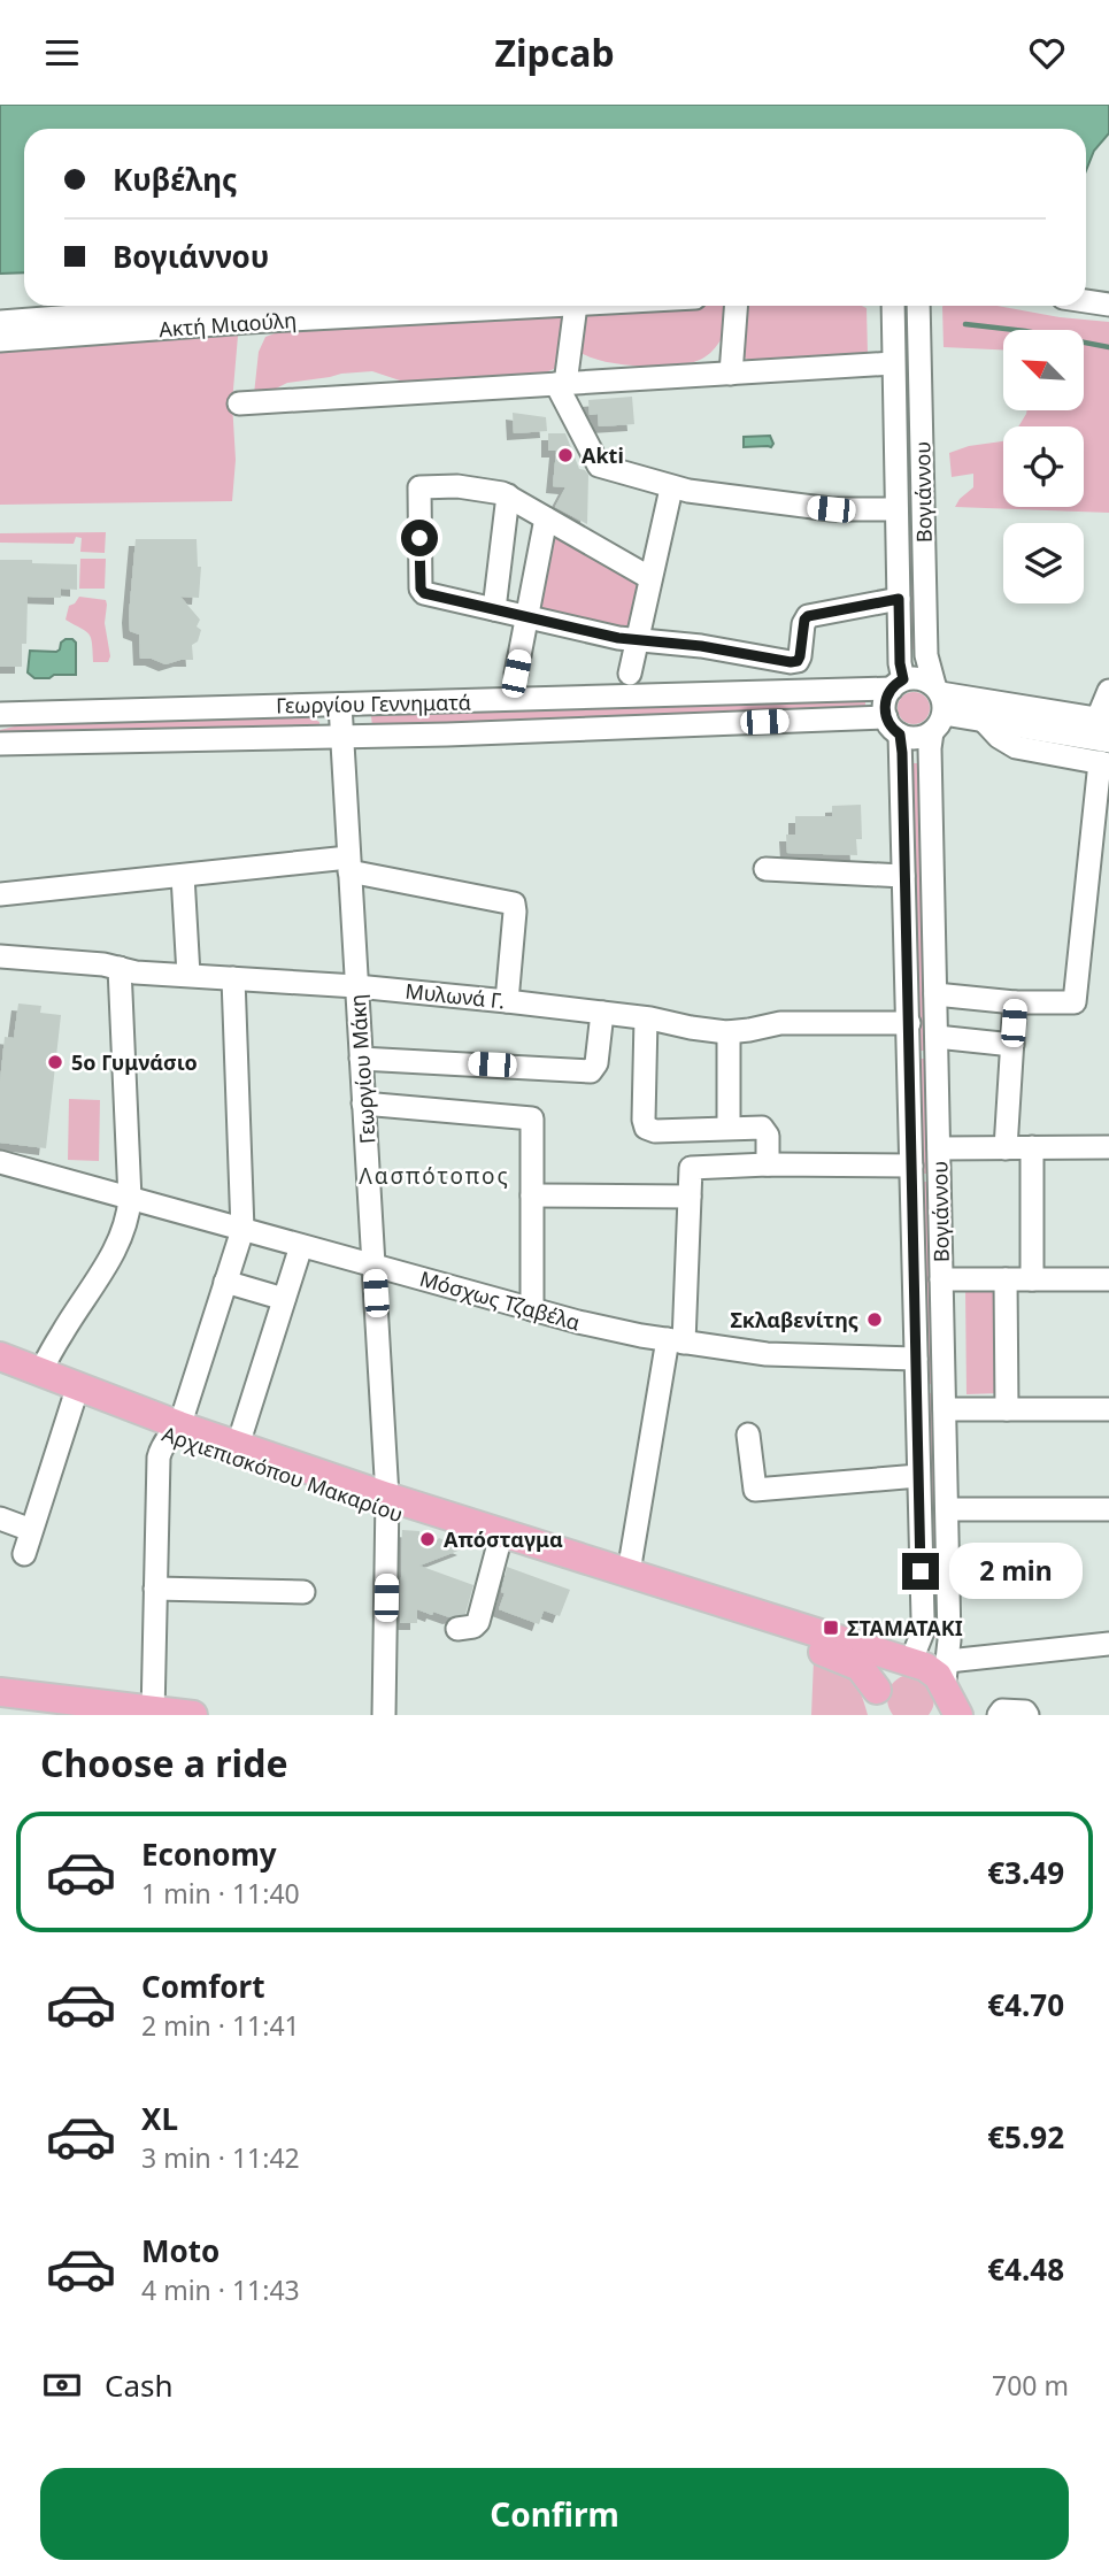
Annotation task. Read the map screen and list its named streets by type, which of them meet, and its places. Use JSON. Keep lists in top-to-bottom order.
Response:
{
  "streets": {
    "main road": ["Αρχιεπισκόπου Μακαρίου"],
    "street": [
      "Ακτή Μιαούλη",
      "Βογιάννου",
      "Γεωργίου Γεννηματά",
      "Μυλωνά Γ.",
      "Γεωργίου Μάκη",
      "Μόσχως Τζαβέλα"
    ]
  },
  "crossings": [
    ["Βογιάννου", "Γεωργίου Γεννηματά"],
    ["Βογιάννου", "Μυλωνά Γ."],
    ["Βογιάννου", "Μόσχως Τζαβέλα"],
    ["Γεωργίου Γεννηματά", "Γεωργίου Μάκη"],
    ["Μυλωνά Γ.", "Γεωργίου Μάκη"],
    ["Γεωργίου Μάκη", "Μόσχως Τζαβέλα"],
    ["Γεωργίου Μάκη", "Αρχιεπισκόπου Μακαρίου"]
  ],
  "districts": ["Λασπότοπος"],
  "places": {
    "other": [
      "Akti",
      "5ο Γυμνάσιο",
      "Σκλαβενίτης",
      "Απόσταγμα"
    ],
    "transit": ["ΣΤΑΜΑΤΑΚΙ"]
  },
  "north": "top left",
  "page": {
    "header": "Zipcab",
    "banner": ["Κυβέλης", "Βογιάννου"],
    "bubble": "2 min",
    "heading": "Choose a ride",
    "list": [
      {
        "name": "Economy",
        "note": "1 min · 11:40",
        "value": "€3.49"
      },
      {
        "name": "Comfort",
        "note": "2 min · 11:41",
        "value": "€4.70"
      },
      {
        "name": "XL",
        "note": "3 min · 11:42",
        "value": "€5.92"
      },
      {
        "name": "Moto",
        "note": "4 min · 11:43",
        "value": "€4.48"
      }
    ],
    "pay": ["Cash", "700 m"],
    "buttons": "Confirm"
  }
}
